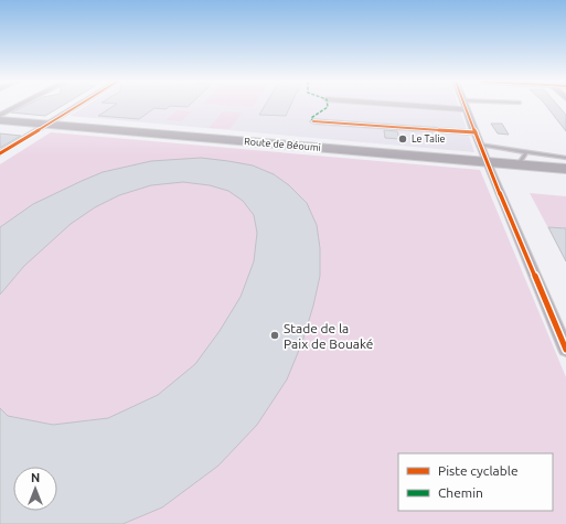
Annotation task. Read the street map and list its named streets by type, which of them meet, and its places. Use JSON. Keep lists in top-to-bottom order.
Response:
{
  "streets": {
    "main road": ["Route de Béoumi"]
  },
  "places": ["Le Talie", "Stade de la Paix de Bouaké"],
  "legend": ["Piste cyclable", "Chemin"],
  "north": "top"
}
